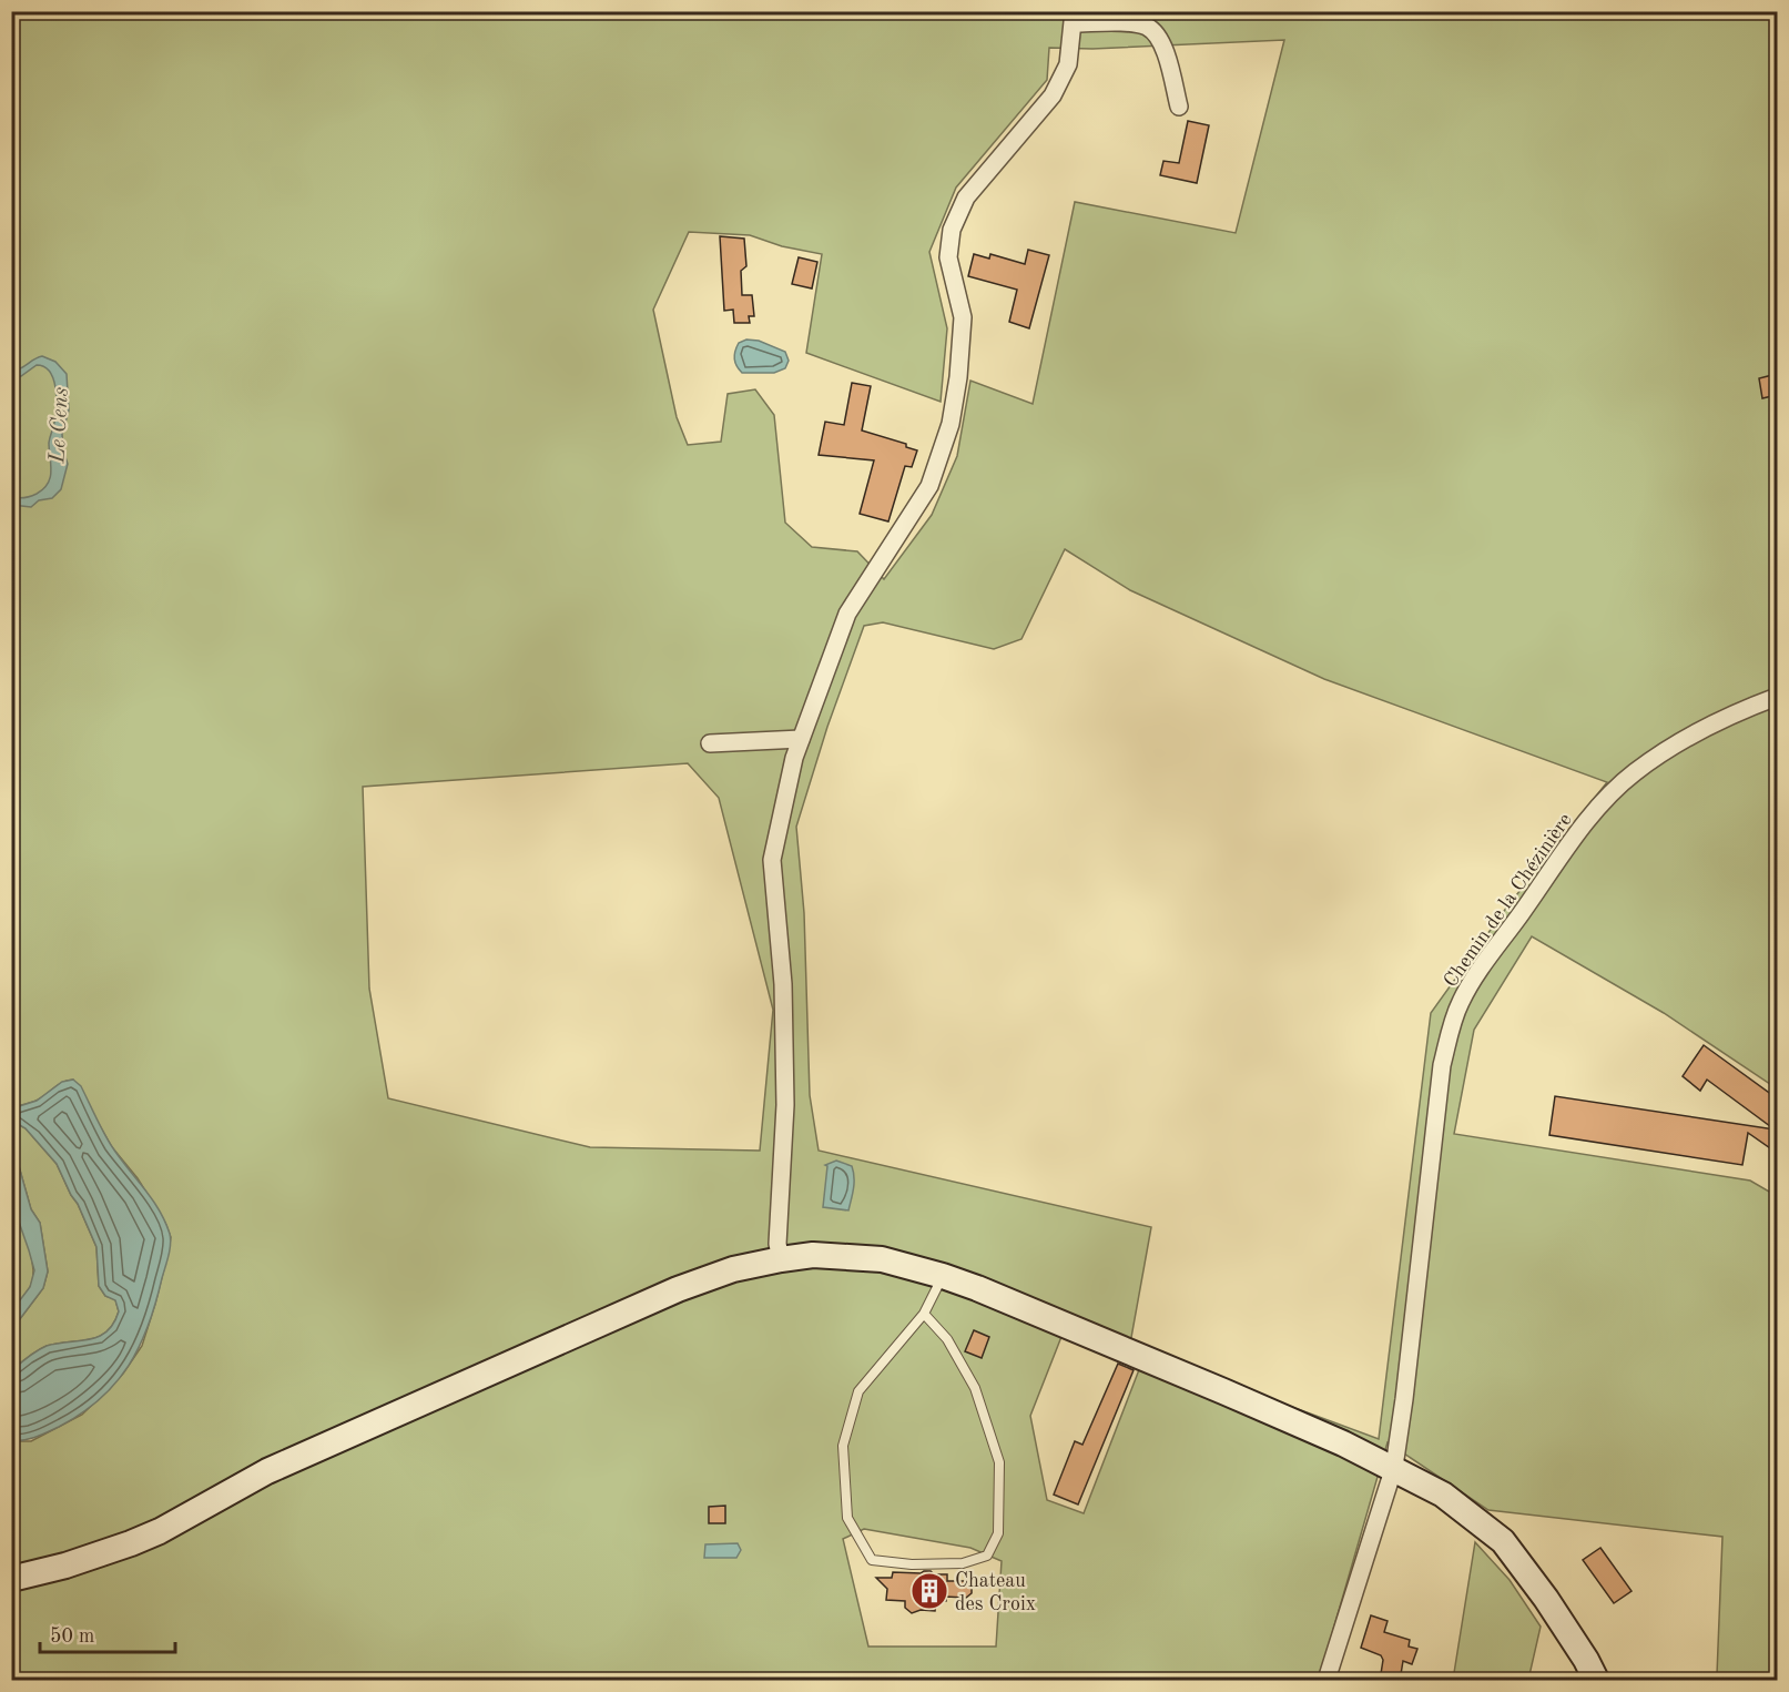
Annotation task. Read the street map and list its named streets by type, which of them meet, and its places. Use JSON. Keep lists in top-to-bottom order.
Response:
{
  "streets": {
    "street": ["Chemin de la Chézinière"]
  },
  "water": ["Le Cens"],
  "places": {
    "building": ["Chateau des Croix"]
  },
  "scale_bar": "50 m"
}
